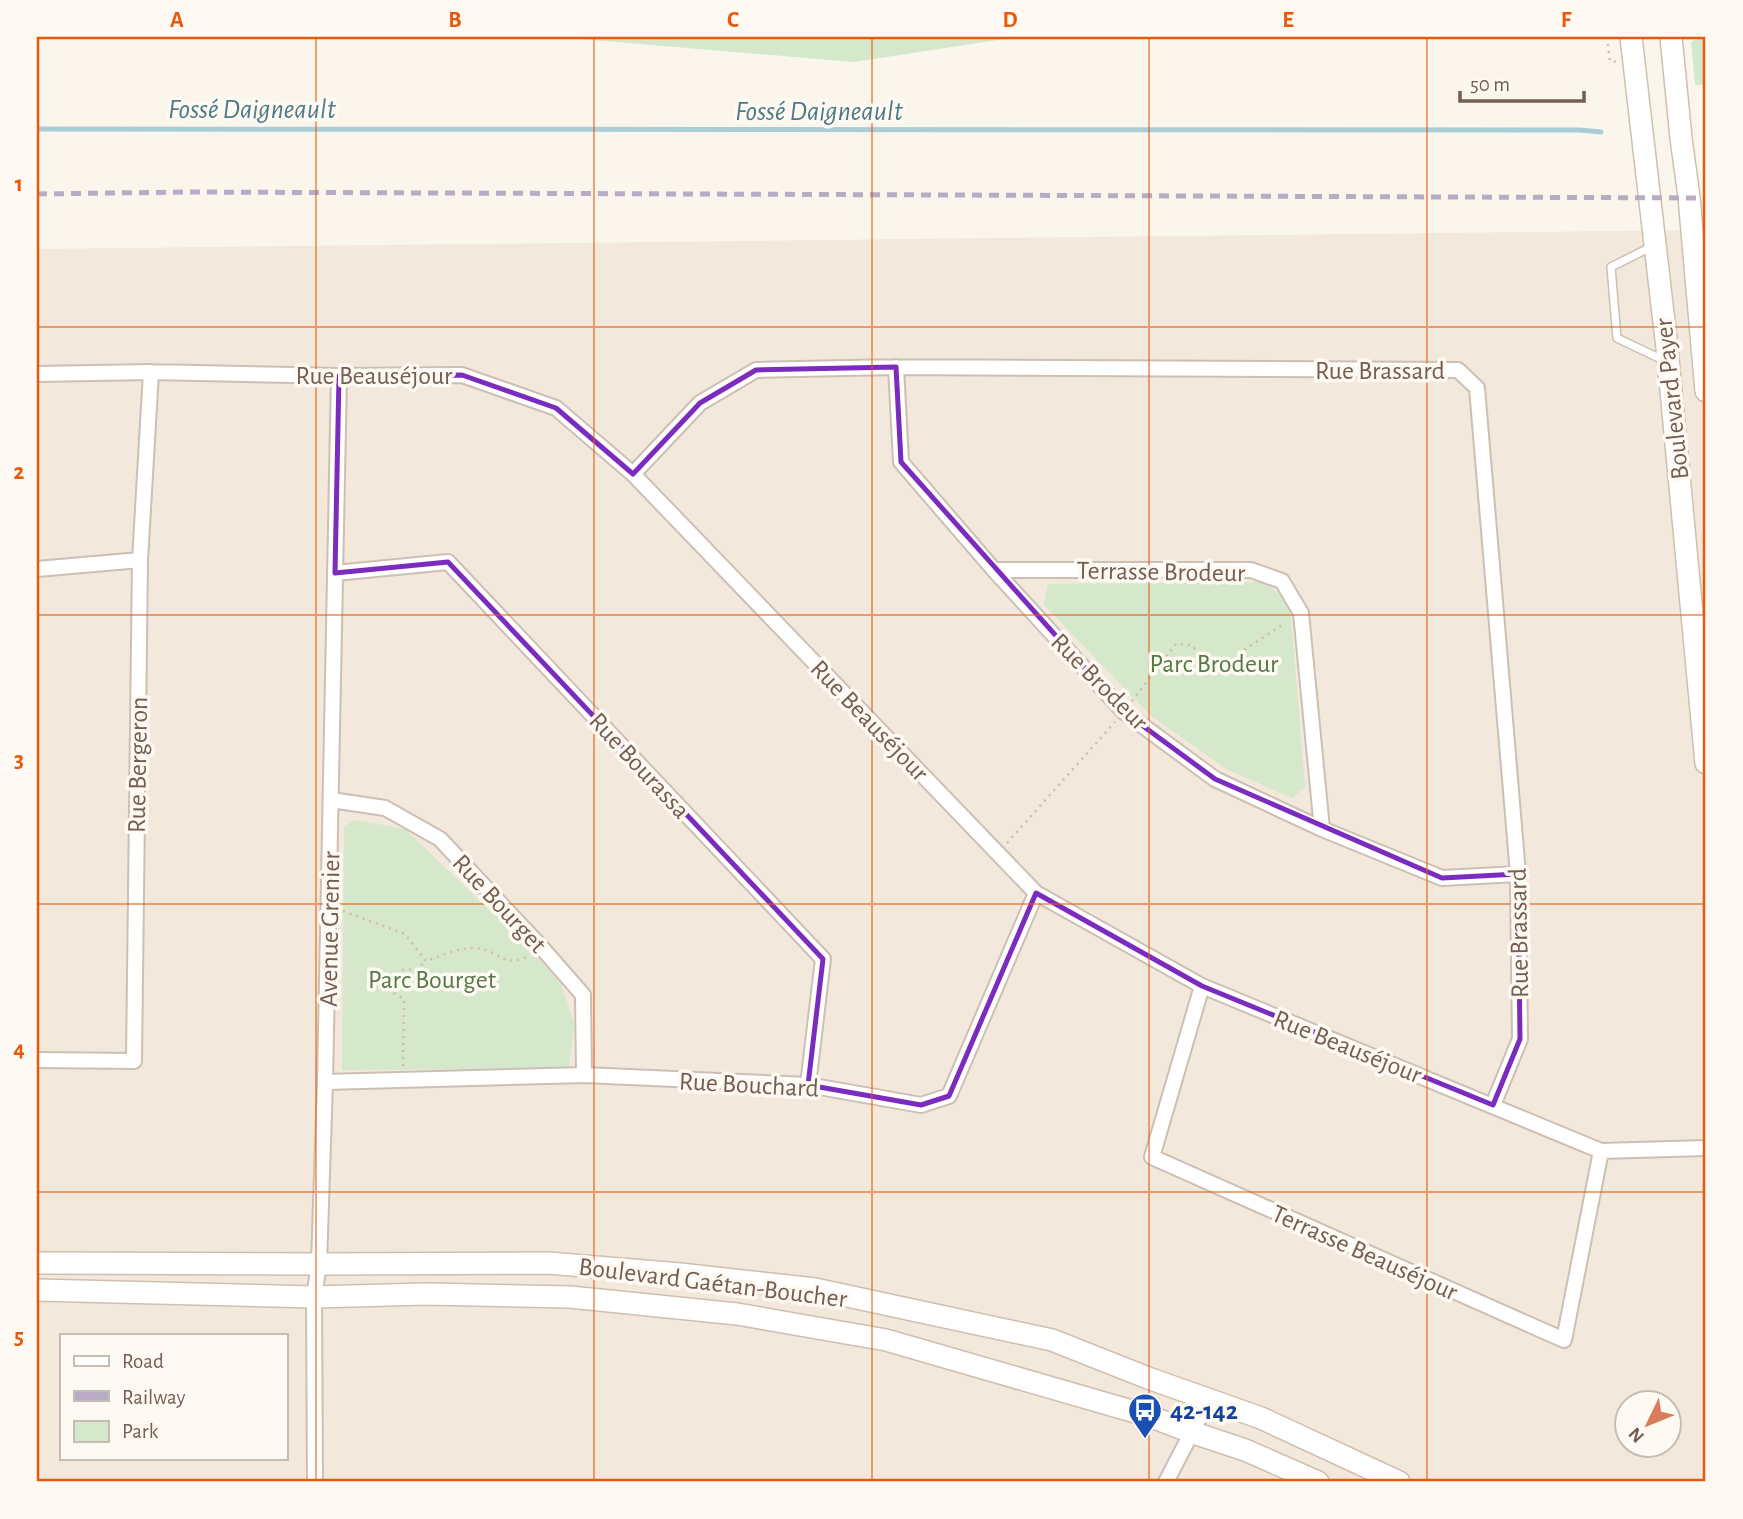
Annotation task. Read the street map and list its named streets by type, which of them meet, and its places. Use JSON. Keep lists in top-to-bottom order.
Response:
{
  "streets": {
    "main road": ["Boulevard Payer", "Boulevard Gaétan-Boucher"],
    "street": [
      "Rue Brassard",
      "Rue Beauséjour",
      "Terrasse Brodeur",
      "Rue Brodeur",
      "Rue Bergeron",
      "Rue Bourassa",
      "Rue Bourget",
      "Avenue Grenier",
      "Rue Bouchard",
      "Terrasse Beauséjour"
    ]
  },
  "crossings": [
    ["Rue Brassard", "Rue Beauséjour"],
    ["Rue Brassard", "Rue Brodeur"],
    ["Rue Beauséjour", "Rue Bergeron"],
    ["Rue Beauséjour", "Avenue Grenier"],
    ["Rue Beauséjour", "Rue Bouchard"],
    ["Rue Beauséjour", "Terrasse Beauséjour"],
    ["Terrasse Brodeur", "Rue Brodeur"],
    ["Rue Bourassa", "Avenue Grenier"],
    ["Rue Bourassa", "Rue Bouchard"],
    ["Rue Bourget", "Avenue Grenier"],
    ["Rue Bourget", "Rue Bouchard"],
    ["Avenue Grenier", "Rue Bouchard"],
    ["Avenue Grenier", "Boulevard Gaétan-Boucher"]
  ],
  "water": ["Fossé Daigneault"],
  "parks": ["Parc Brodeur", "Parc Bourget"],
  "places": {
    "bus stop": ["42-142"]
  },
  "legend": ["Road", "Railway", "Park"],
  "scale_bar": "50 m",
  "north": "bottom left",
  "grid": {
    "columns": [
      "A",
      "B",
      "C",
      "D",
      "E",
      "F"
    ],
    "rows": [
      "1",
      "2",
      "3",
      "4",
      "5"
    ]
  }
}
